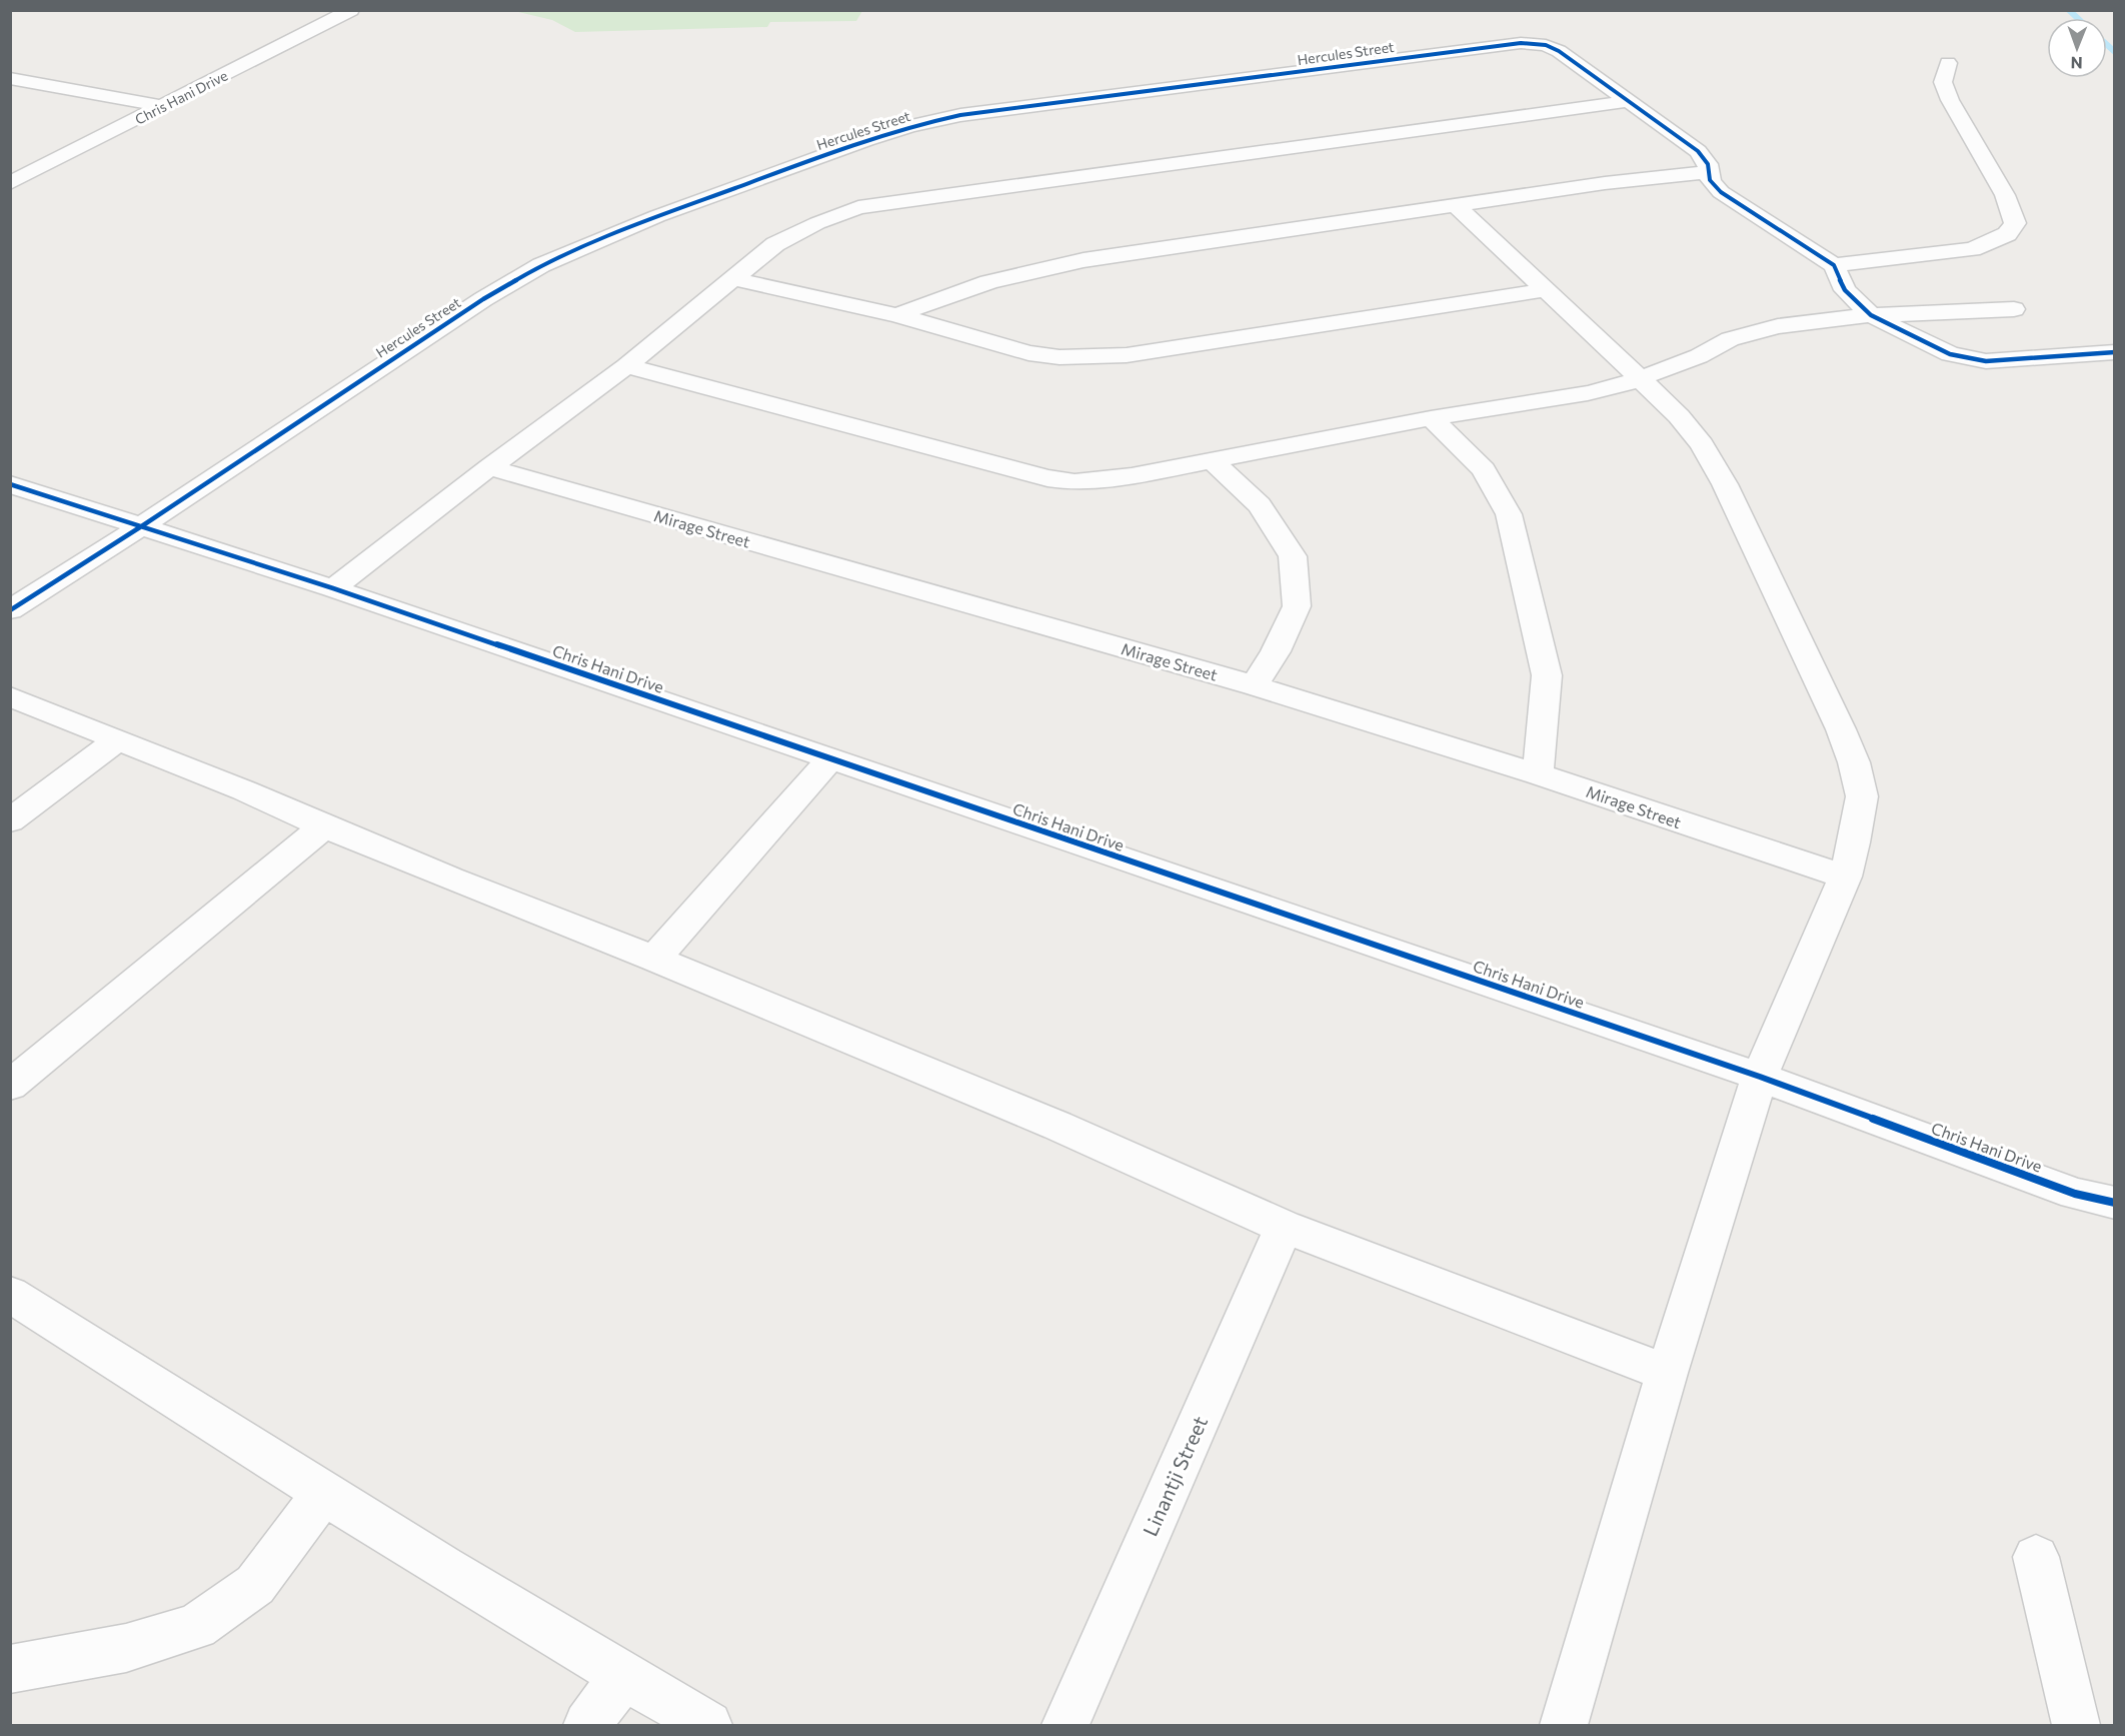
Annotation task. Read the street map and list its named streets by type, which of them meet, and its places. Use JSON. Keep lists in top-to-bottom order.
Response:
{
  "streets": {
    "street": [
      "Hercules Street",
      "Chris Hani Drive",
      "Mirage Street",
      "Linantji Street"
    ]
  },
  "crossings": [
    ["Hercules Street", "Chris Hani Drive"]
  ],
  "north": "bottom"
}
